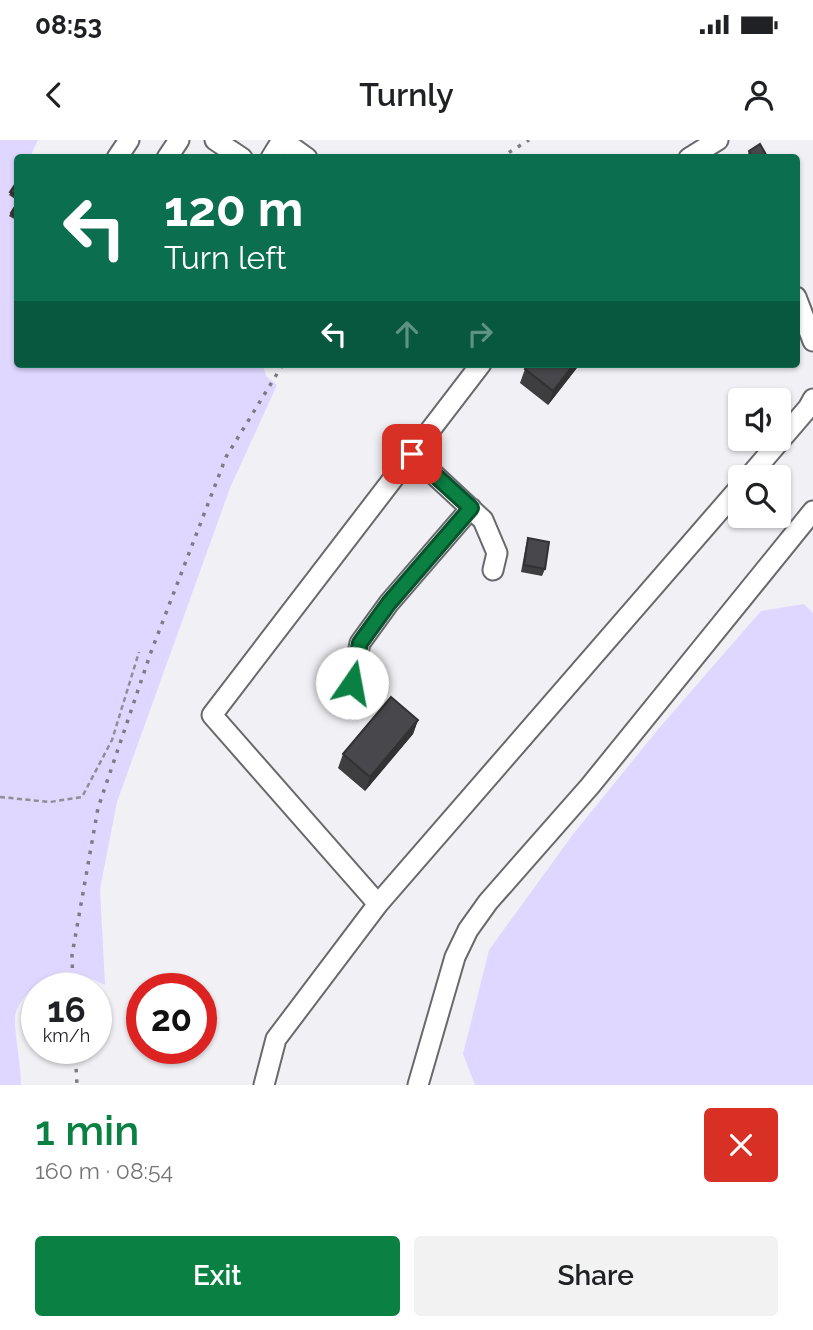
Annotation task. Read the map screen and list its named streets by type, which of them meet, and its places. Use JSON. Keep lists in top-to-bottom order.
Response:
{
  "page": {
    "status": "08:53",
    "header": "Turnly",
    "turn": ["120 m", "Turn left"],
    "speed": "16 km/h",
    "limit": "20",
    "heading": ["1 min", "160 m · 08:54"],
    "buttons": ["Exit", "Share"]
  }
}
